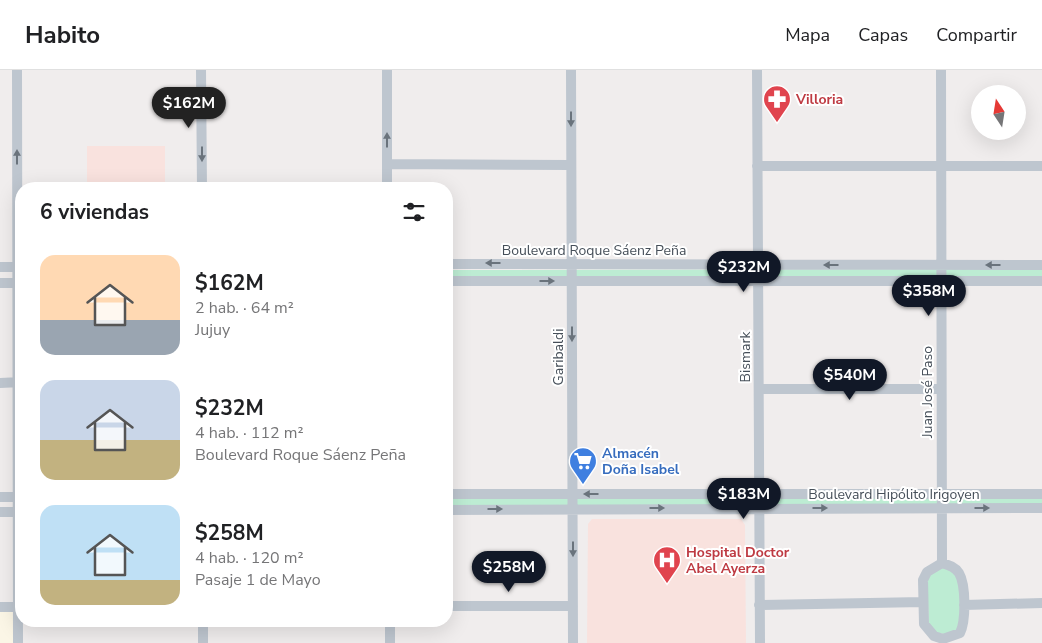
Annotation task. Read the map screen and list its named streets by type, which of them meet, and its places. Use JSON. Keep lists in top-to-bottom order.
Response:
{
  "streets": {
    "street": [
      "Boulevard Roque Sáenz Peña",
      "Garibaldi",
      "Bismark",
      "Juan José Paso",
      "Boulevard Hipólito Irigoyen"
    ]
  },
  "crossings": [
    ["Boulevard Roque Sáenz Peña", "Garibaldi"],
    ["Boulevard Roque Sáenz Peña", "Bismark"],
    ["Boulevard Roque Sáenz Peña", "Juan José Paso"],
    ["Garibaldi", "Boulevard Hipólito Irigoyen"],
    ["Bismark", "Boulevard Hipólito Irigoyen"],
    ["Juan José Paso", "Boulevard Hipólito Irigoyen"]
  ],
  "one_way": ["Garibaldi"],
  "places": {
    "pharmacy": ["Villoria"],
    "supermarket": ["Almacén Doña Isabel"],
    "hospital": ["Hospital Doctor Abel Ayerza"]
  },
  "north": "top",
  "page": {
    "header": "Habito",
    "nav": ["Mapa", "Capas", "Compartir"],
    "price": [
      "$162M",
      "$232M",
      "$358M",
      "$540M",
      "$183M",
      "$258M"
    ],
    "heading": "6 viviendas",
    "list": [
      {
        "name": "$162M",
        "note": "2 hab. · 64 m² · Jujuy"
      },
      {
        "name": "$232M",
        "note": "4 hab. · 112 m² · Boulevard Roque Sáenz Peña"
      },
      {
        "name": "$258M",
        "note": "4 hab. · 120 m² · Pasaje 1 de Mayo"
      }
    ]
  }
}
